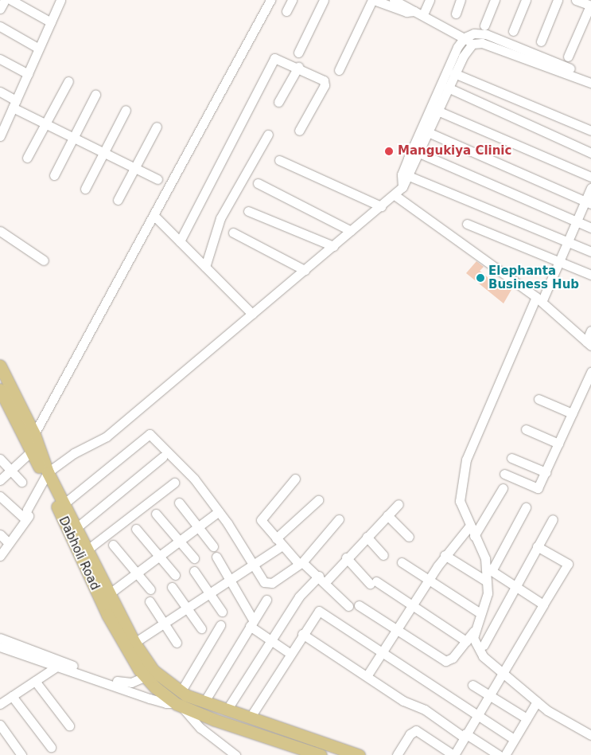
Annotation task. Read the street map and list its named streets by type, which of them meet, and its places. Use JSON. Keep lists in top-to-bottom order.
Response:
{
  "streets": {
    "main road": ["Dabholi Road"]
  },
  "places": ["Mangukiya Clinic", "Elephanta Business Hub"]
}
